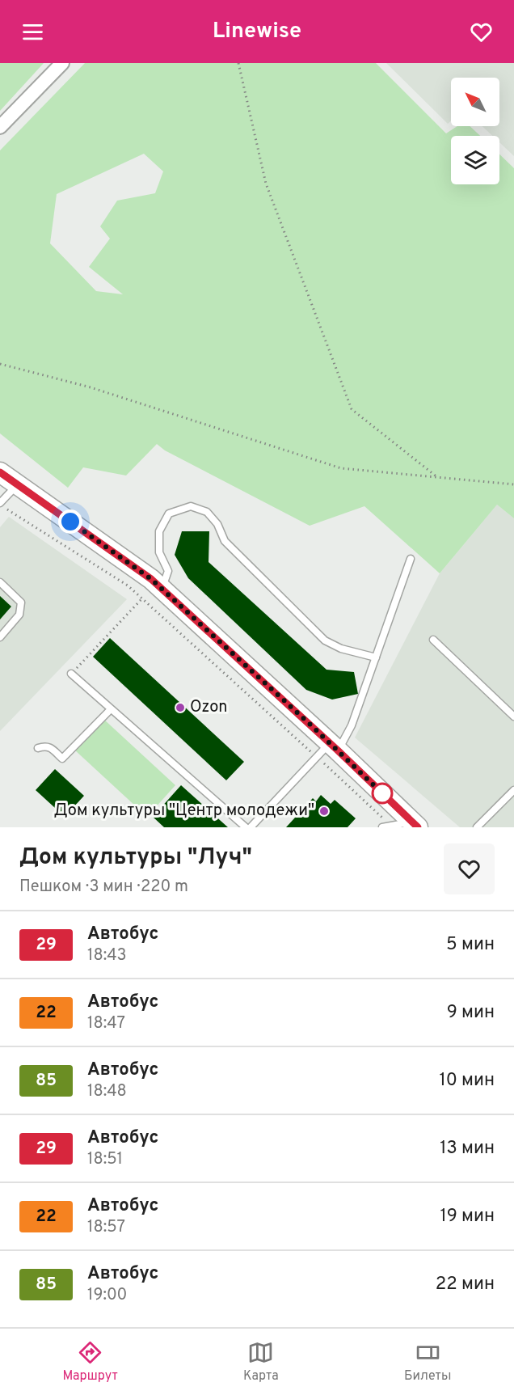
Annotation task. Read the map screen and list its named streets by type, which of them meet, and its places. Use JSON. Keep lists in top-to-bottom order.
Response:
{
  "places": ["Ozon", "Дом культуры \"Центр молодежи\""],
  "lines": ["bus line 29"],
  "north": "top left",
  "page": {
    "header": "Linewise",
    "heading": ["Дом культуры \"Луч\"", "Пешком · 3 мин · 220 m"],
    "list": [
      {
        "mark": "29",
        "name": "Автобус",
        "note": "18:43",
        "value": "5 мин"
      },
      {
        "mark": "22",
        "name": "Автобус",
        "note": "18:47",
        "value": "9 мин"
      },
      {
        "mark": "85",
        "name": "Автобус",
        "note": "18:48",
        "value": "10 мин"
      },
      {
        "mark": "29",
        "name": "Автобус",
        "note": "18:51",
        "value": "13 мин"
      },
      {
        "mark": "22",
        "name": "Автобус",
        "note": "18:57",
        "value": "19 мин"
      },
      {
        "mark": "85",
        "name": "Автобус",
        "note": "19:00",
        "value": "22 мин"
      }
    ],
    "tabs": ["Маршрут", "Карта", "Билеты"]
  }
}
